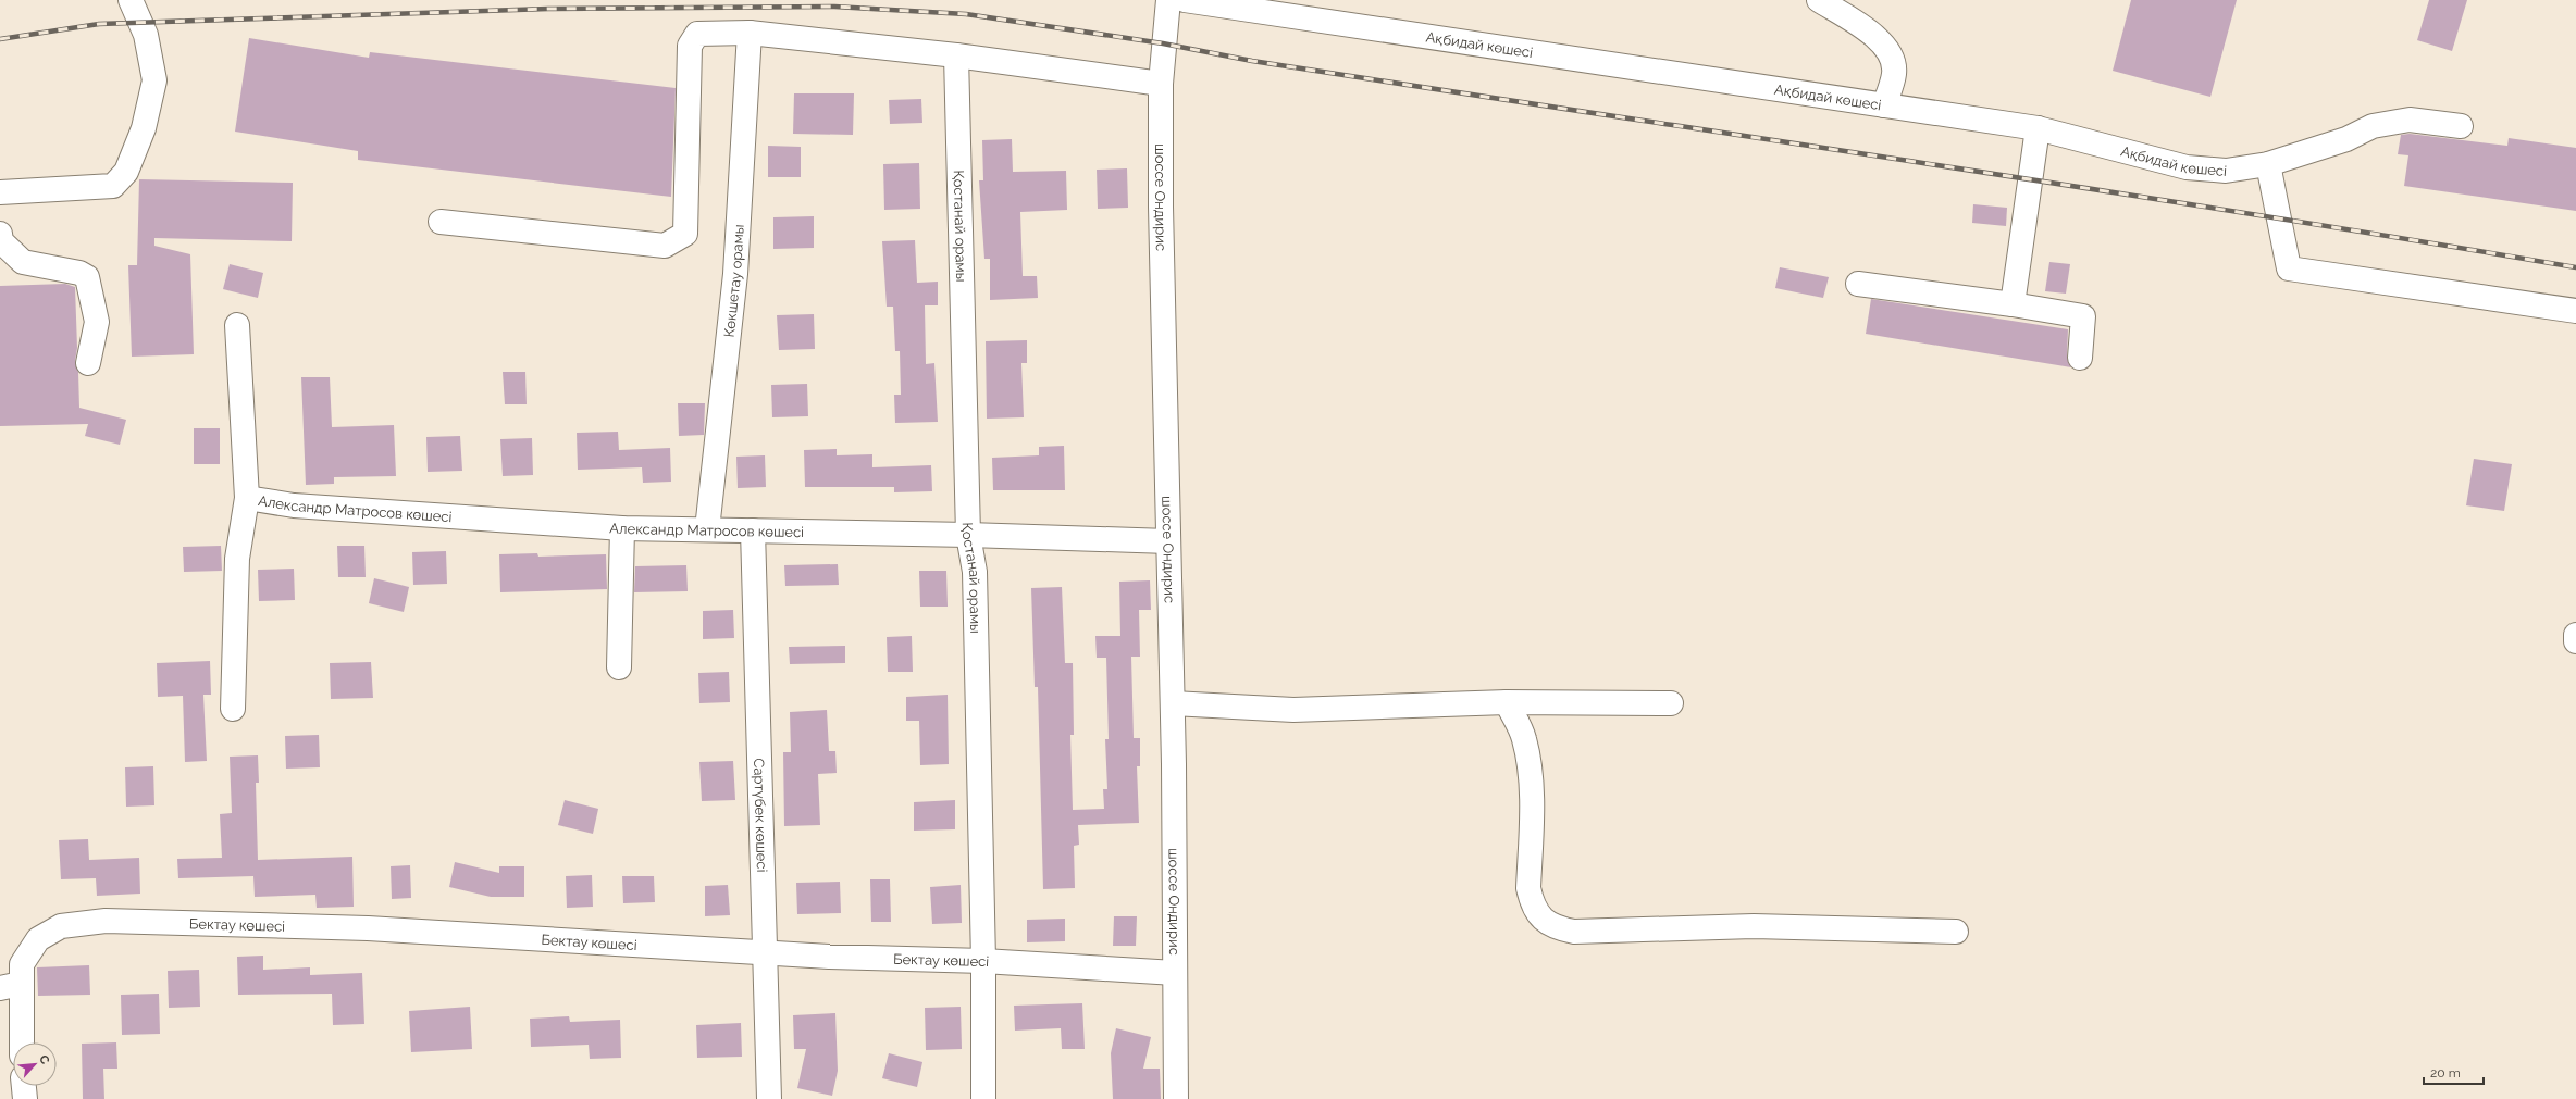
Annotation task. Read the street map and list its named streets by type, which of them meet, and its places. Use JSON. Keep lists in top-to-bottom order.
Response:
{
  "streets": {
    "street": [
      "Ақбидай көшесі",
      "шоссе Ондирис",
      "Қостанай орамы",
      "Көкшетау орамы",
      "Александр Матросов көшесі",
      "Сартүбек көшесі",
      "Бектау көшесі"
    ]
  },
  "crossings": [
    ["шоссе Ондирис", "Александр Матросов көшесі"],
    ["шоссе Ондирис", "Бектау көшесі"],
    ["Қостанай орамы", "Александр Матросов көшесі"],
    ["Қостанай орамы", "Бектау көшесі"],
    ["Көкшетау орамы", "Александр Матросов көшесі"],
    ["Александр Матросов көшесі", "Сартүбек көшесі"],
    ["Сартүбек көшесі", "Бектау көшесі"]
  ],
  "scale_bar": "20 m",
  "north": "top right"
}
